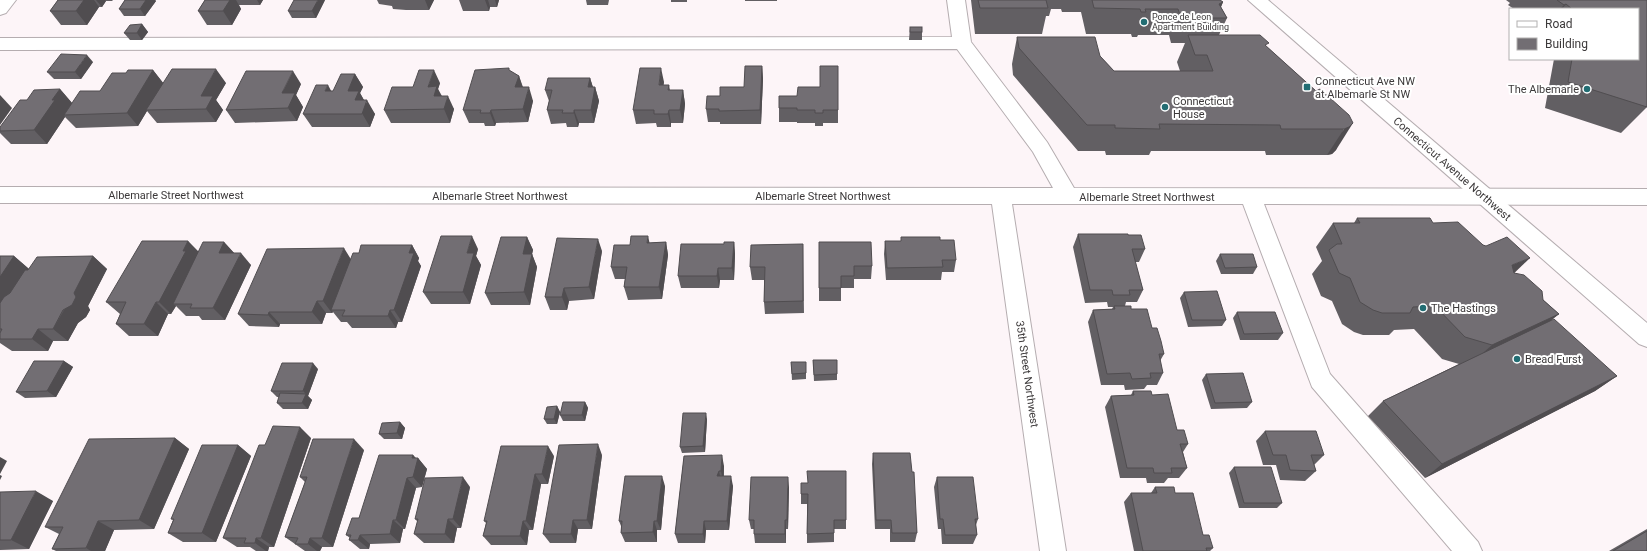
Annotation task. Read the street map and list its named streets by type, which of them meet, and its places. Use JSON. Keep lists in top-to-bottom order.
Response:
{
  "streets": {
    "street": ["Connecticut Avenue Northwest", "Albemarle Street Northwest", "35th Street Northwest"]
  },
  "crossings": [
    ["Connecticut Avenue Northwest", "Albemarle Street Northwest"],
    ["Albemarle Street Northwest", "35th Street Northwest"]
  ],
  "places": {
    "other": [
      "Ponce de Leon Apartment Building",
      "The Albemarle",
      "Connecticut House",
      "The Hastings",
      "Bread Furst"
    ],
    "transit": ["Connecticut Ave NW at Albemarle St NW"]
  },
  "legend": ["Road", "Building"]
}
